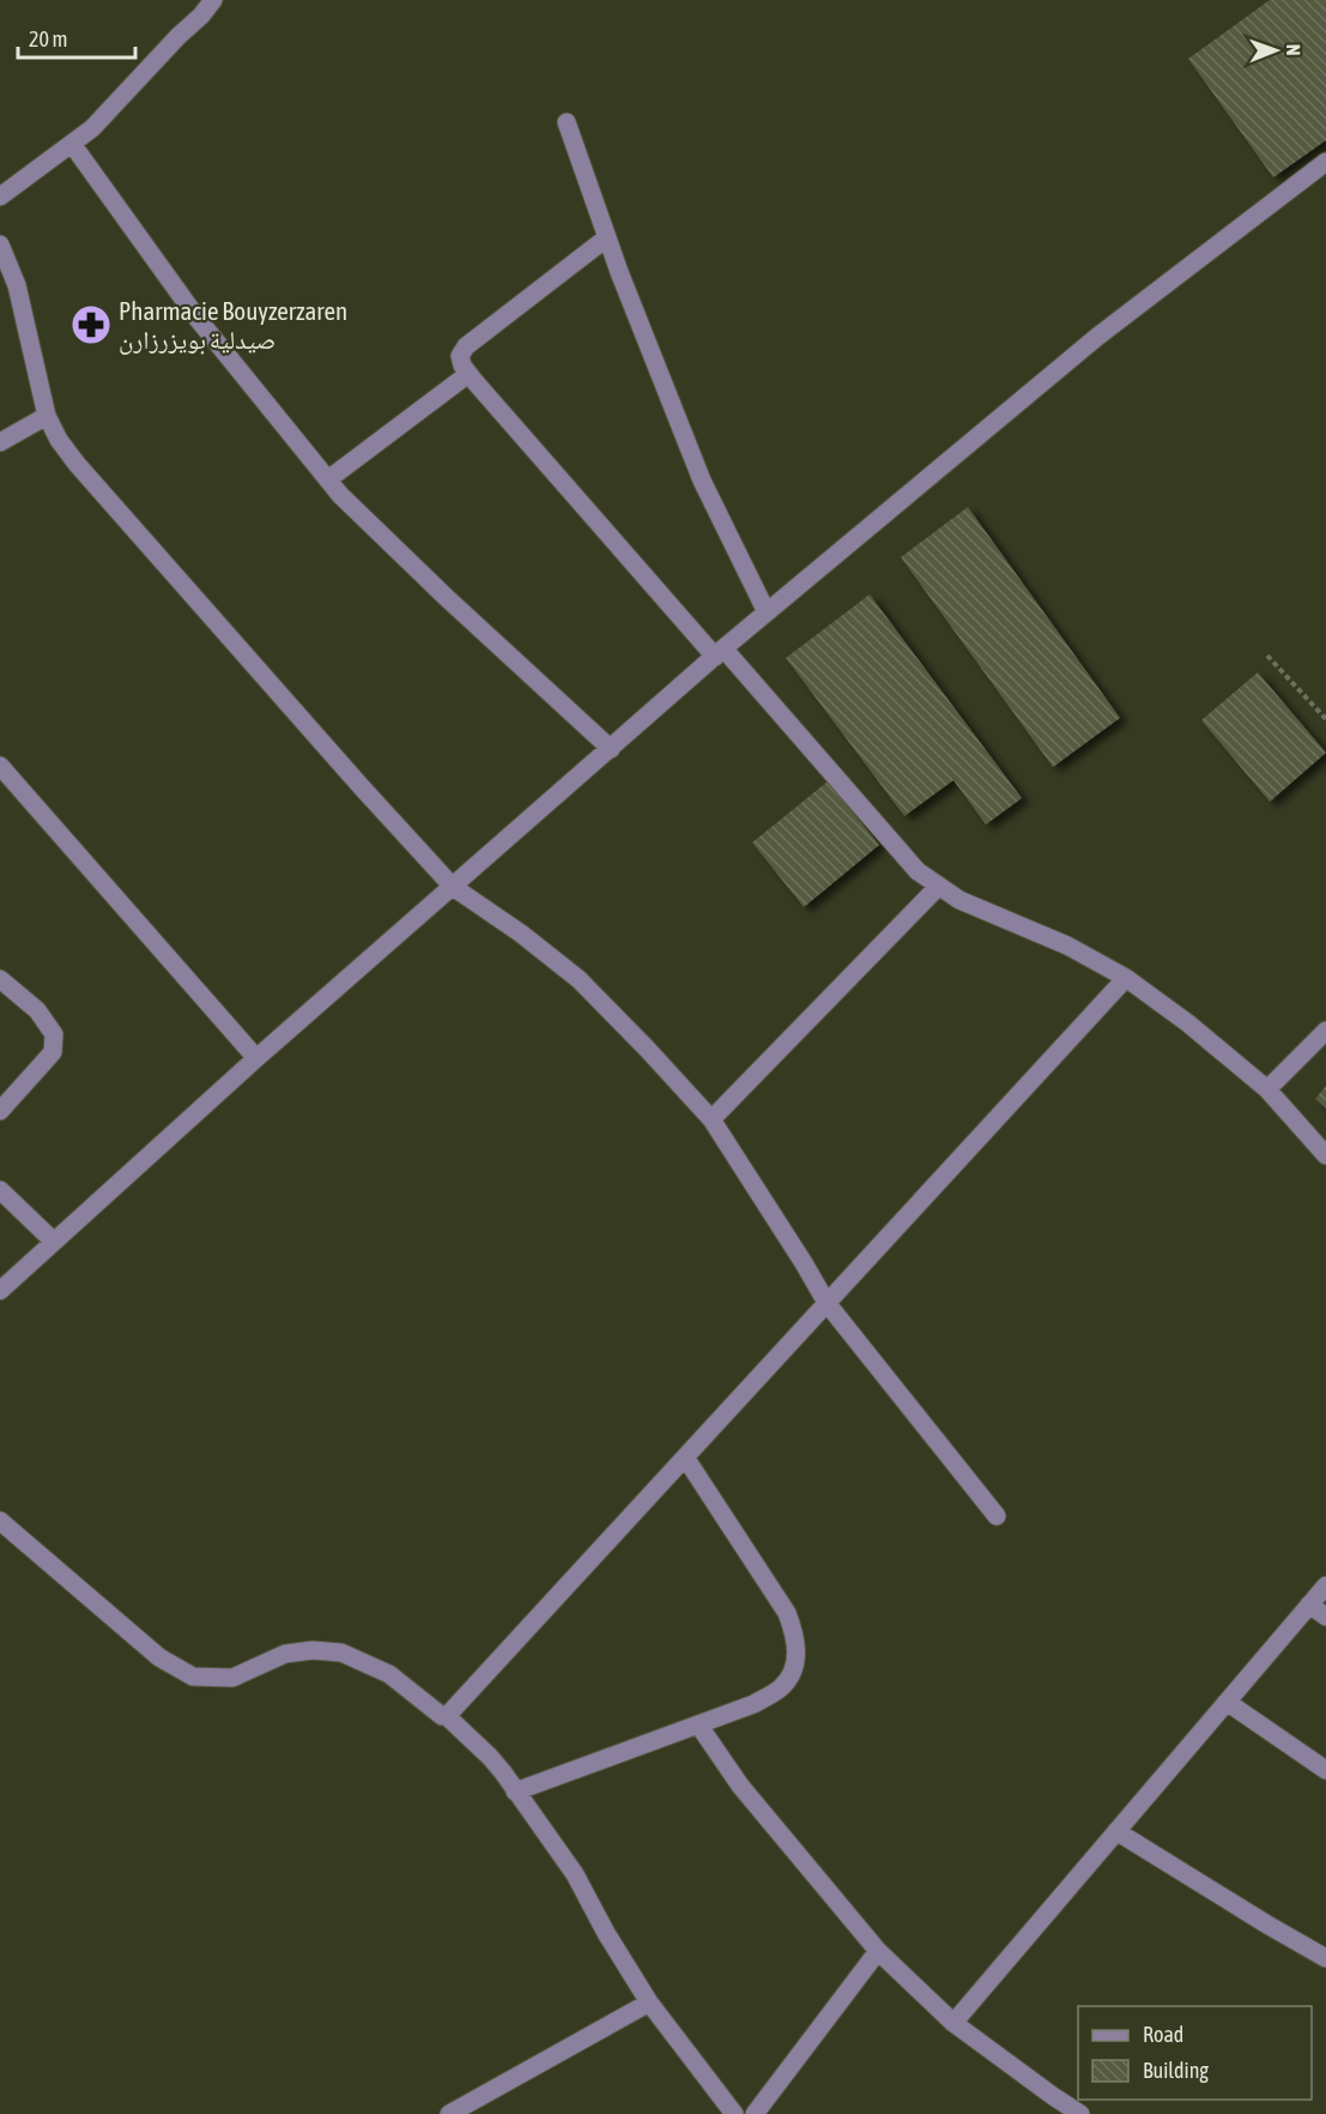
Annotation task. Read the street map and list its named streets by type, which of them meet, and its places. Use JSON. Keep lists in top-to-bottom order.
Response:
{
  "places": {
    "pharmacy": ["Pharmacie Bouyzerzaren صيدلية بويزرزارن"]
  },
  "legend": ["Road", "Building"],
  "scale_bar": "20 m",
  "north": "right"
}
